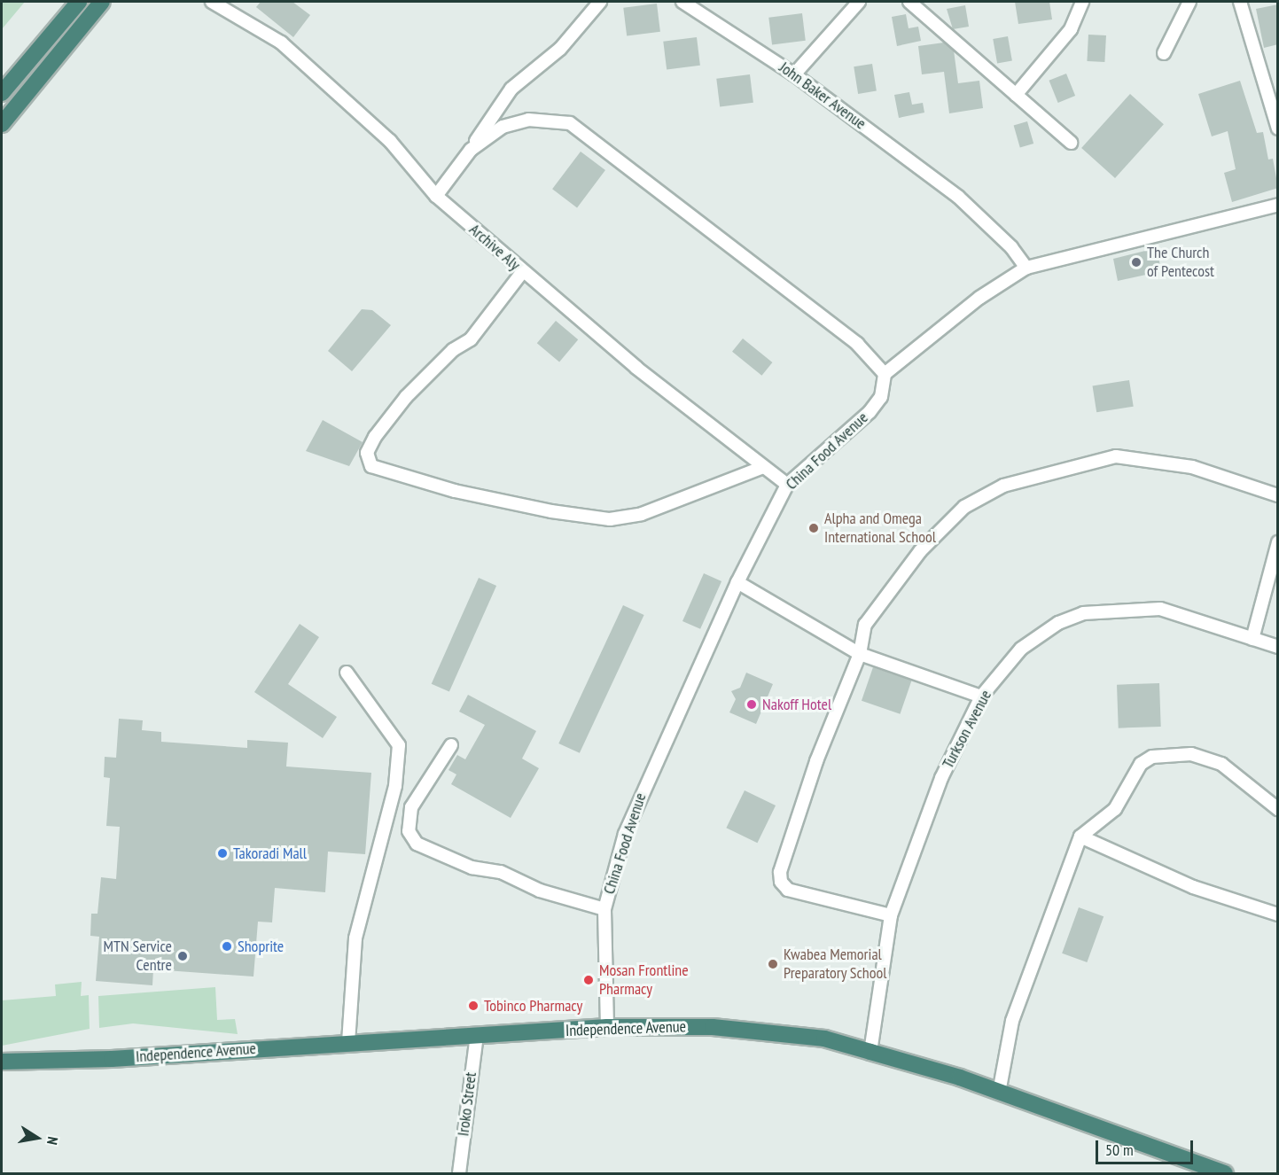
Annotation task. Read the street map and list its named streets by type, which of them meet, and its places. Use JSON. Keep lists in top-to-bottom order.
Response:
{
  "streets": {
    "highway": ["Independence Avenue"],
    "street": [
      "John Baker Avenue",
      "Archive Aly",
      "China Food Avenue",
      "Turkson Avenue",
      "Iroko Street"
    ]
  },
  "crossings": [
    ["Archive Aly", "China Food Avenue"],
    ["China Food Avenue", "Independence Avenue"],
    ["Turkson Avenue", "Independence Avenue"],
    ["Independence Avenue", "Iroko Street"]
  ],
  "places": [
    "The Church of Pentecost",
    "Alpha and Omega International School",
    "Nakoff Hotel",
    "Takoradi Mall",
    "Shoprite",
    "MTN Service Centre",
    "Kwabea Memorial Preparatory School",
    "Mosan Frontline Pharmacy",
    "Tobinco Pharmacy"
  ],
  "scale_bar": "50 m",
  "north": "right"
}
